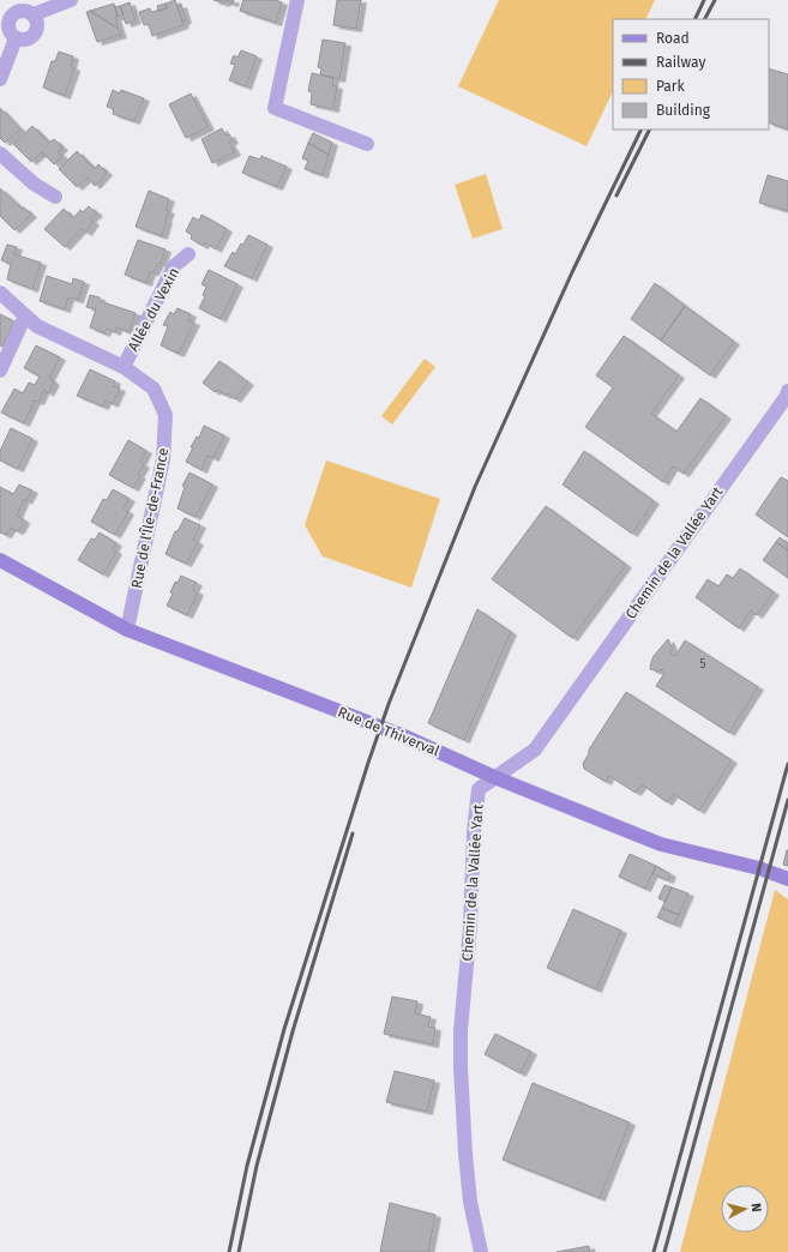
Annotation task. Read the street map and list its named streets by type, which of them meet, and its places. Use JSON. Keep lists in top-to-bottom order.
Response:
{
  "streets": {
    "street": [
      "Allée du Vexin",
      "Rue de l'Île-de-France",
      "Chemin de la Vallée Yart",
      "Rue de Thiverval"
    ]
  },
  "crossings": [
    ["Allée du Vexin", "Rue de l'Île-de-France"],
    ["Rue de l'Île-de-France", "Rue de Thiverval"],
    ["Chemin de la Vallée Yart", "Rue de Thiverval"]
  ],
  "house_numbers": ["5"],
  "legend": [
    "Road",
    "Railway",
    "Park",
    "Building"
  ],
  "north": "right"
}
